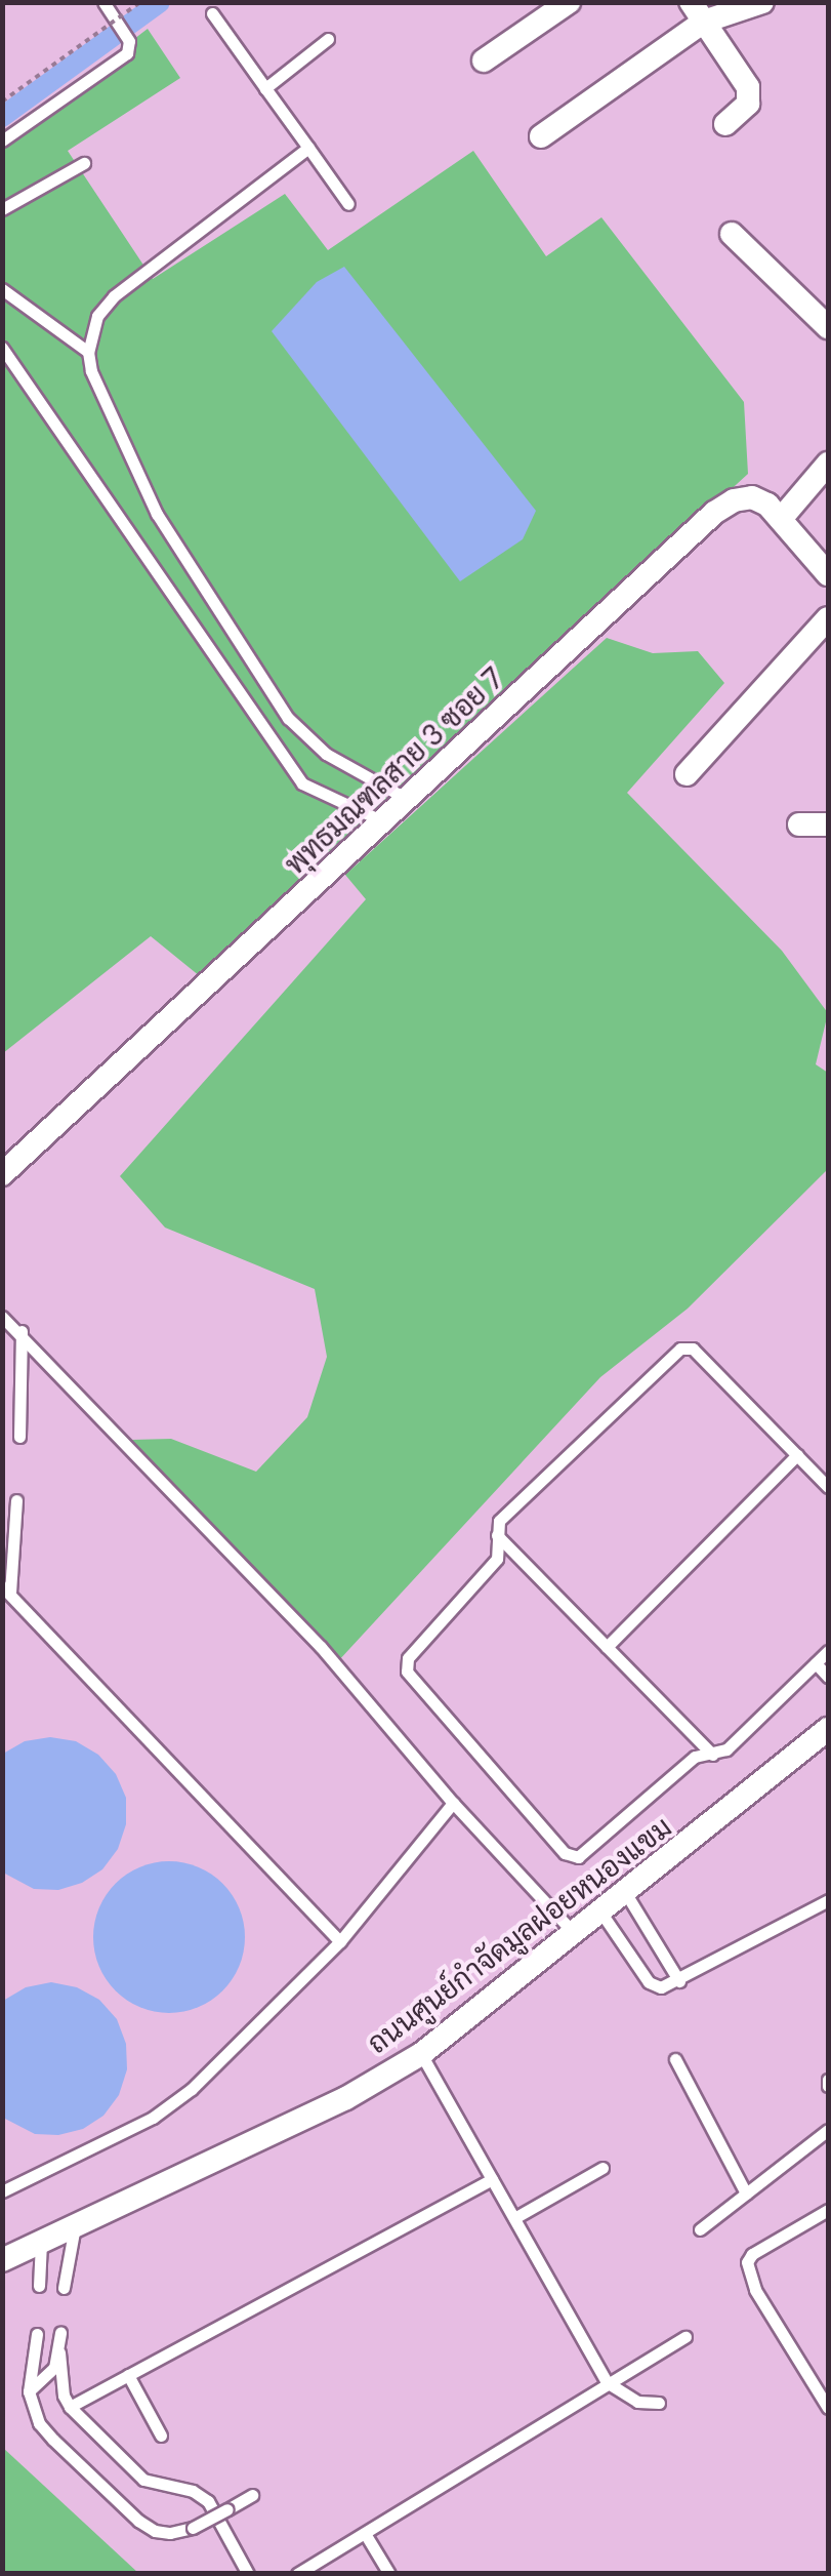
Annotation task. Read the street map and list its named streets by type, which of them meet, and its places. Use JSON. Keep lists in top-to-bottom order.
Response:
{
  "streets": {
    "street": ["พุทธมณฑลสาย 3 ซอย 7", "ถนนศูนย์กำจัดมูลฝอยหนองแขม"]
  }
}
